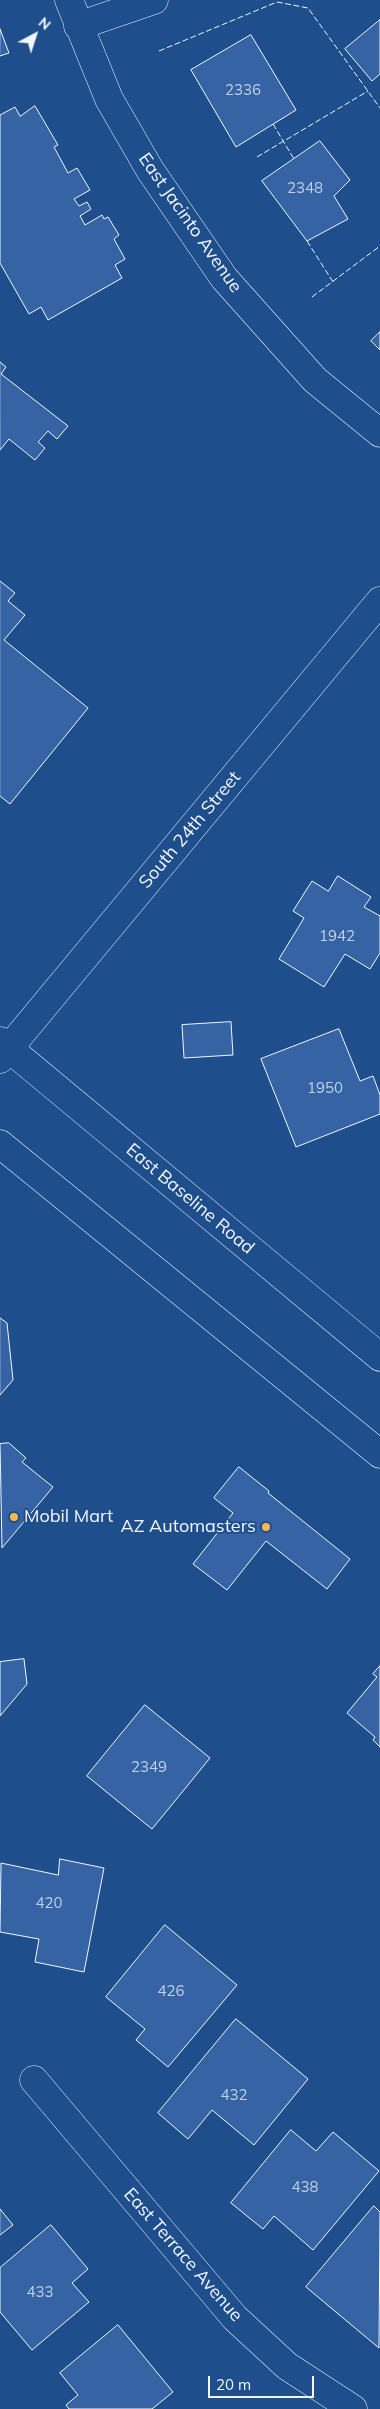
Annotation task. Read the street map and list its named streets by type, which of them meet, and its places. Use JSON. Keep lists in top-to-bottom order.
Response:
{
  "streets": {
    "street": [
      "East Jacinto Avenue",
      "South 24th Street",
      "East Baseline Road",
      "East Terrace Avenue"
    ]
  },
  "crossings": [
    ["South 24th Street", "East Baseline Road"]
  ],
  "places": ["Mobil Mart", "AZ Automasters"],
  "house_numbers": [
    "2336",
    "2348",
    "1942",
    "1950",
    "2349",
    "420",
    "426",
    "432",
    "438",
    "433"
  ],
  "scale_bar": "20 m",
  "north": "top right"
}
